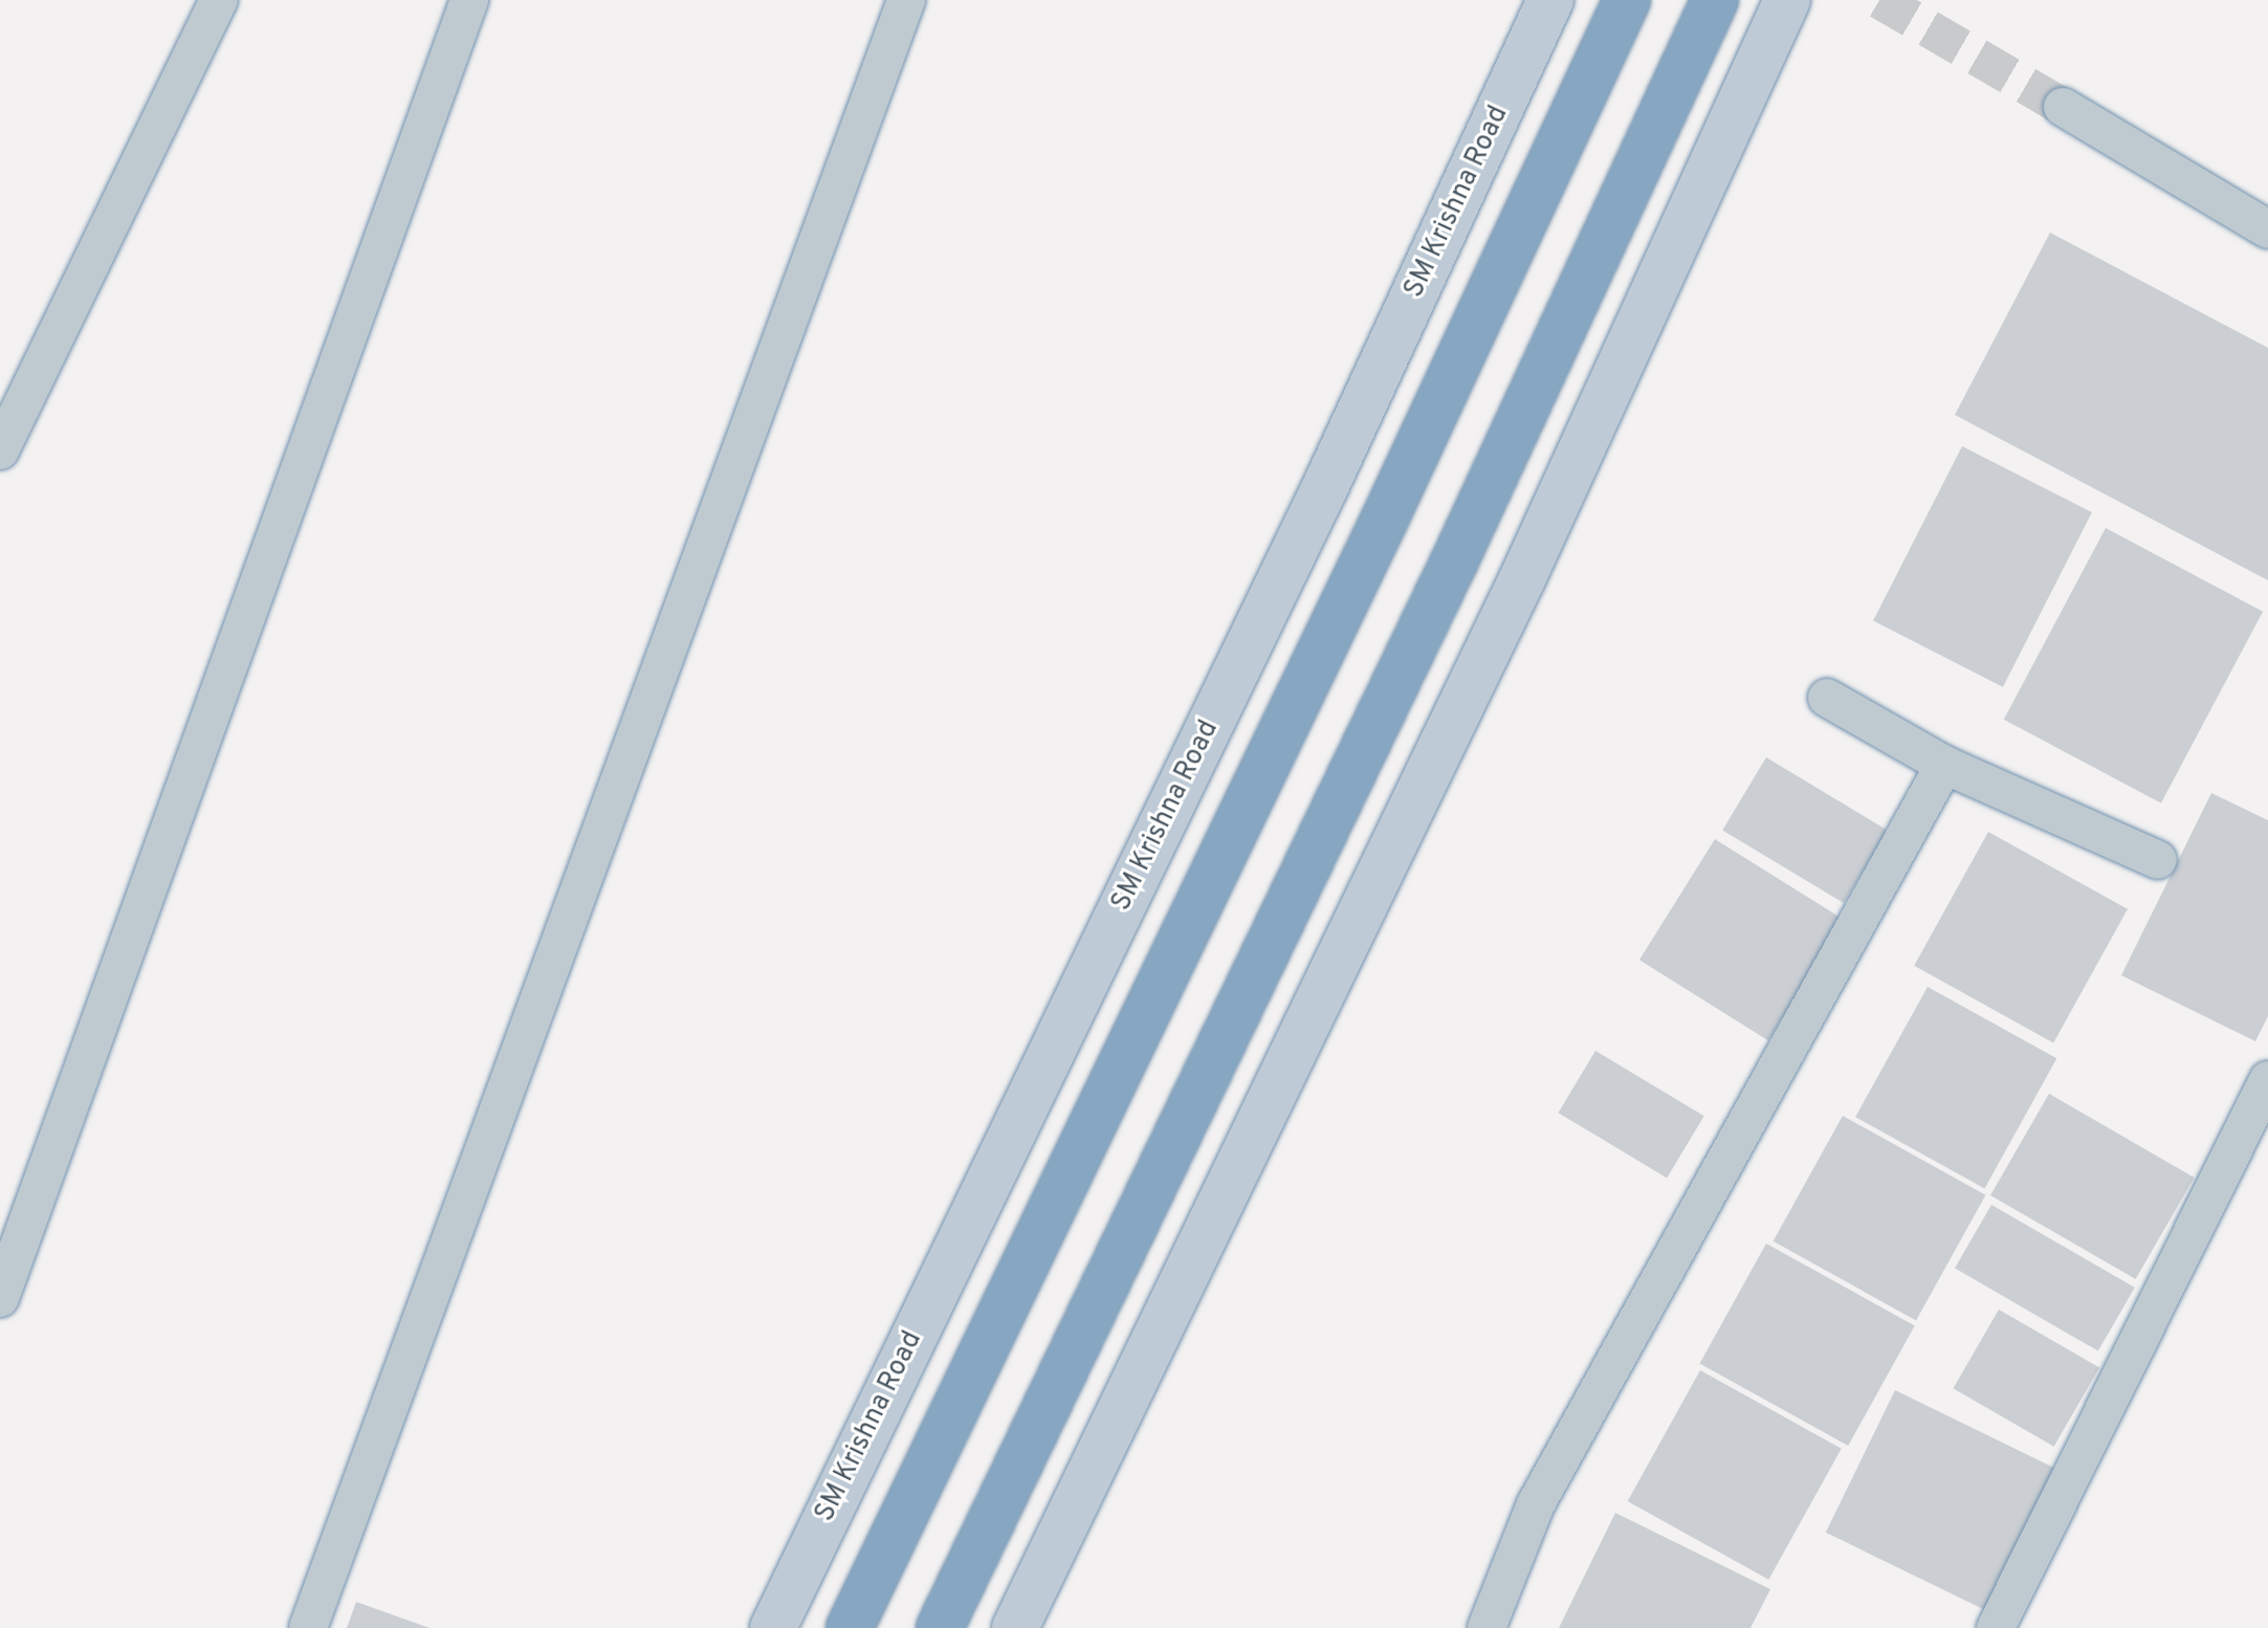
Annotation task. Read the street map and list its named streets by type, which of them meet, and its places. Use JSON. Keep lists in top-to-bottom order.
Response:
{
  "streets": {
    "street": ["SM Krishna Road"]
  }
}
